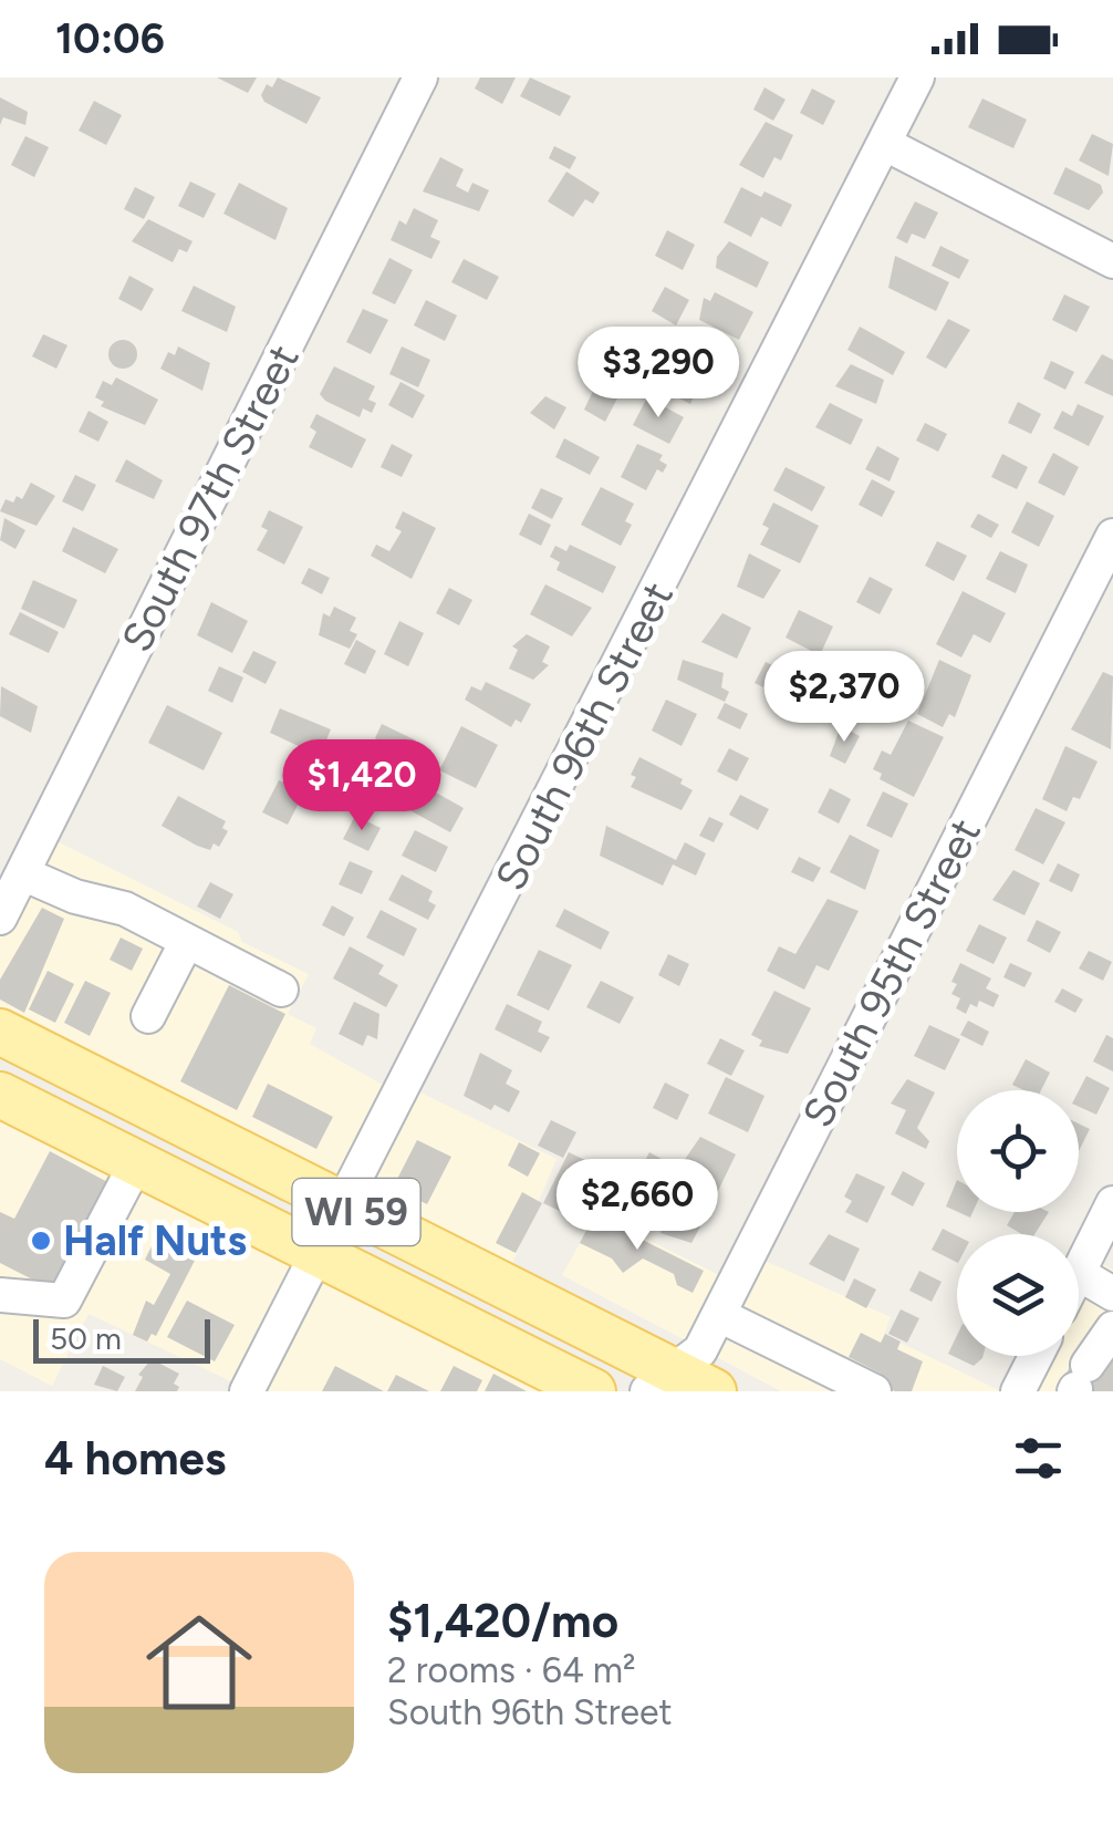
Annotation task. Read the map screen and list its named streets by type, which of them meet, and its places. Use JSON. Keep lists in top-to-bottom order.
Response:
{
  "streets": {
    "main road": ["WI 59"],
    "street": ["South 97th Street", "South 96th Street", "South 95th Street"]
  },
  "crossings": [
    ["South 96th Street", "WI 59"],
    ["South 95th Street", "WI 59"]
  ],
  "places": ["Half Nuts"],
  "scale_bar": "50 m",
  "page": {
    "status": "10:06",
    "price": [
      "$3,290",
      "$2,370",
      "$1,420",
      "$2,660"
    ],
    "scale": "50 m",
    "heading": "4 homes",
    "list": [
      {
        "name": "$1,420/mo",
        "note": "2 rooms · 64 m² · South 96th Street"
      }
    ]
  }
}
